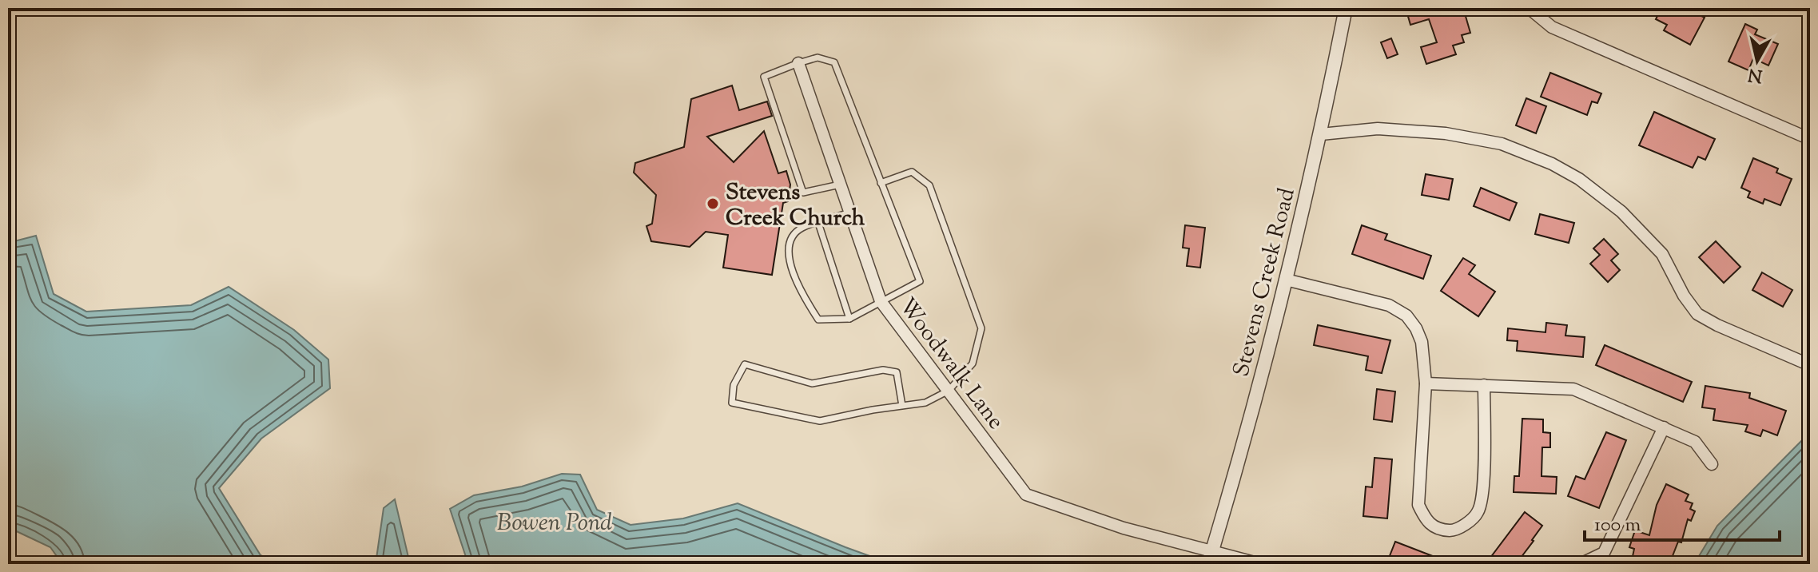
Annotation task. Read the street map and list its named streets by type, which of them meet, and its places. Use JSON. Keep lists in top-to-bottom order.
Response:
{
  "streets": {
    "street": ["Stevens Creek Road", "Woodwalk Lane"]
  },
  "crossings": [
    ["Stevens Creek Road", "Woodwalk Lane"]
  ],
  "water": ["Bowen Pond"],
  "places": ["Stevens Creek Church"],
  "scale_bar": "100 m",
  "north": "bottom"
}
